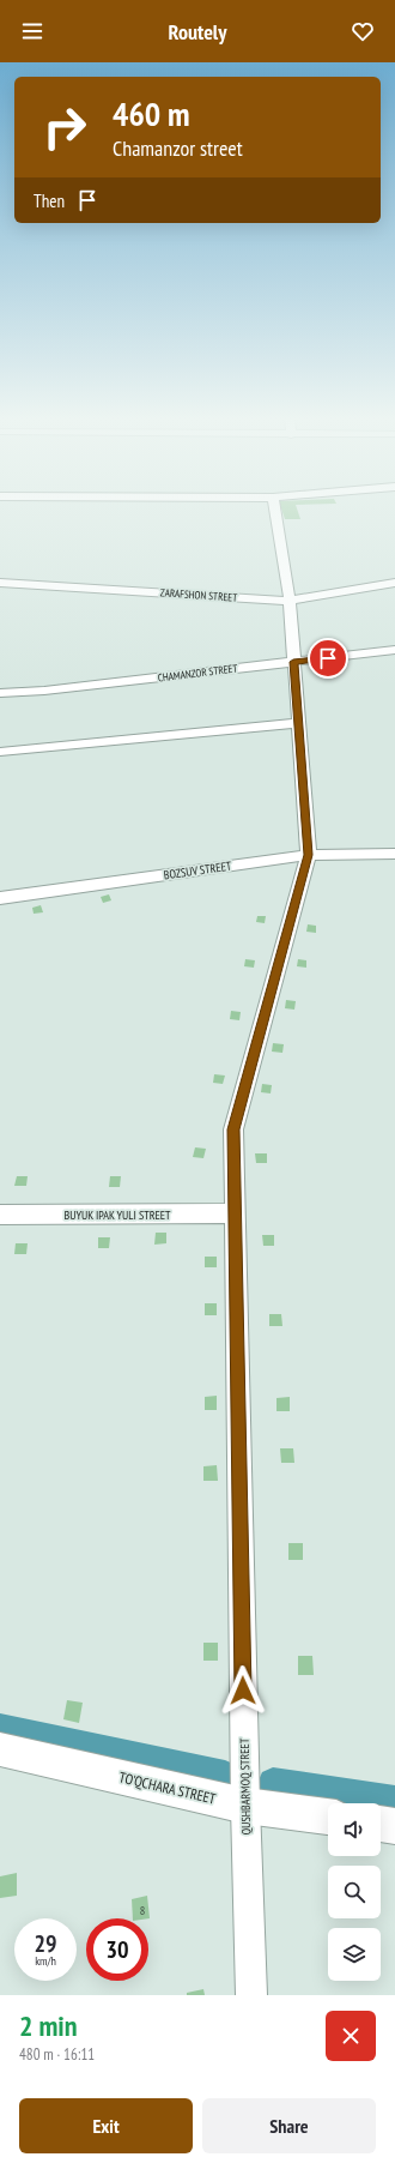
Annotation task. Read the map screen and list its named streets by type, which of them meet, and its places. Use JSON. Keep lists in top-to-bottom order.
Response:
{
  "streets": {
    "street": [
      "ZARAFSHON STREET",
      "CHAMANZOR STREET",
      "BOZSUV STREET",
      "BUYUK IPAK YULI STREET",
      "QUSHBARMOQ STREET",
      "TO'QCHARA STREET"
    ]
  },
  "crossings": [
    ["ZARAFSHON STREET", "QUSHBARMOQ STREET"],
    ["CHAMANZOR STREET", "QUSHBARMOQ STREET"],
    ["BOZSUV STREET", "QUSHBARMOQ STREET"],
    ["BUYUK IPAK YULI STREET", "QUSHBARMOQ STREET"],
    ["QUSHBARMOQ STREET", "TO'QCHARA STREET"]
  ],
  "house_numbers": ["8"],
  "page": {
    "header": "Routely",
    "turn": ["460 m", "Chamanzor street"],
    "then": "Then",
    "speed": "29 km/h",
    "limit": "30",
    "heading": ["2 min", "480 m · 16:11"],
    "buttons": ["Exit", "Share"]
  }
}
